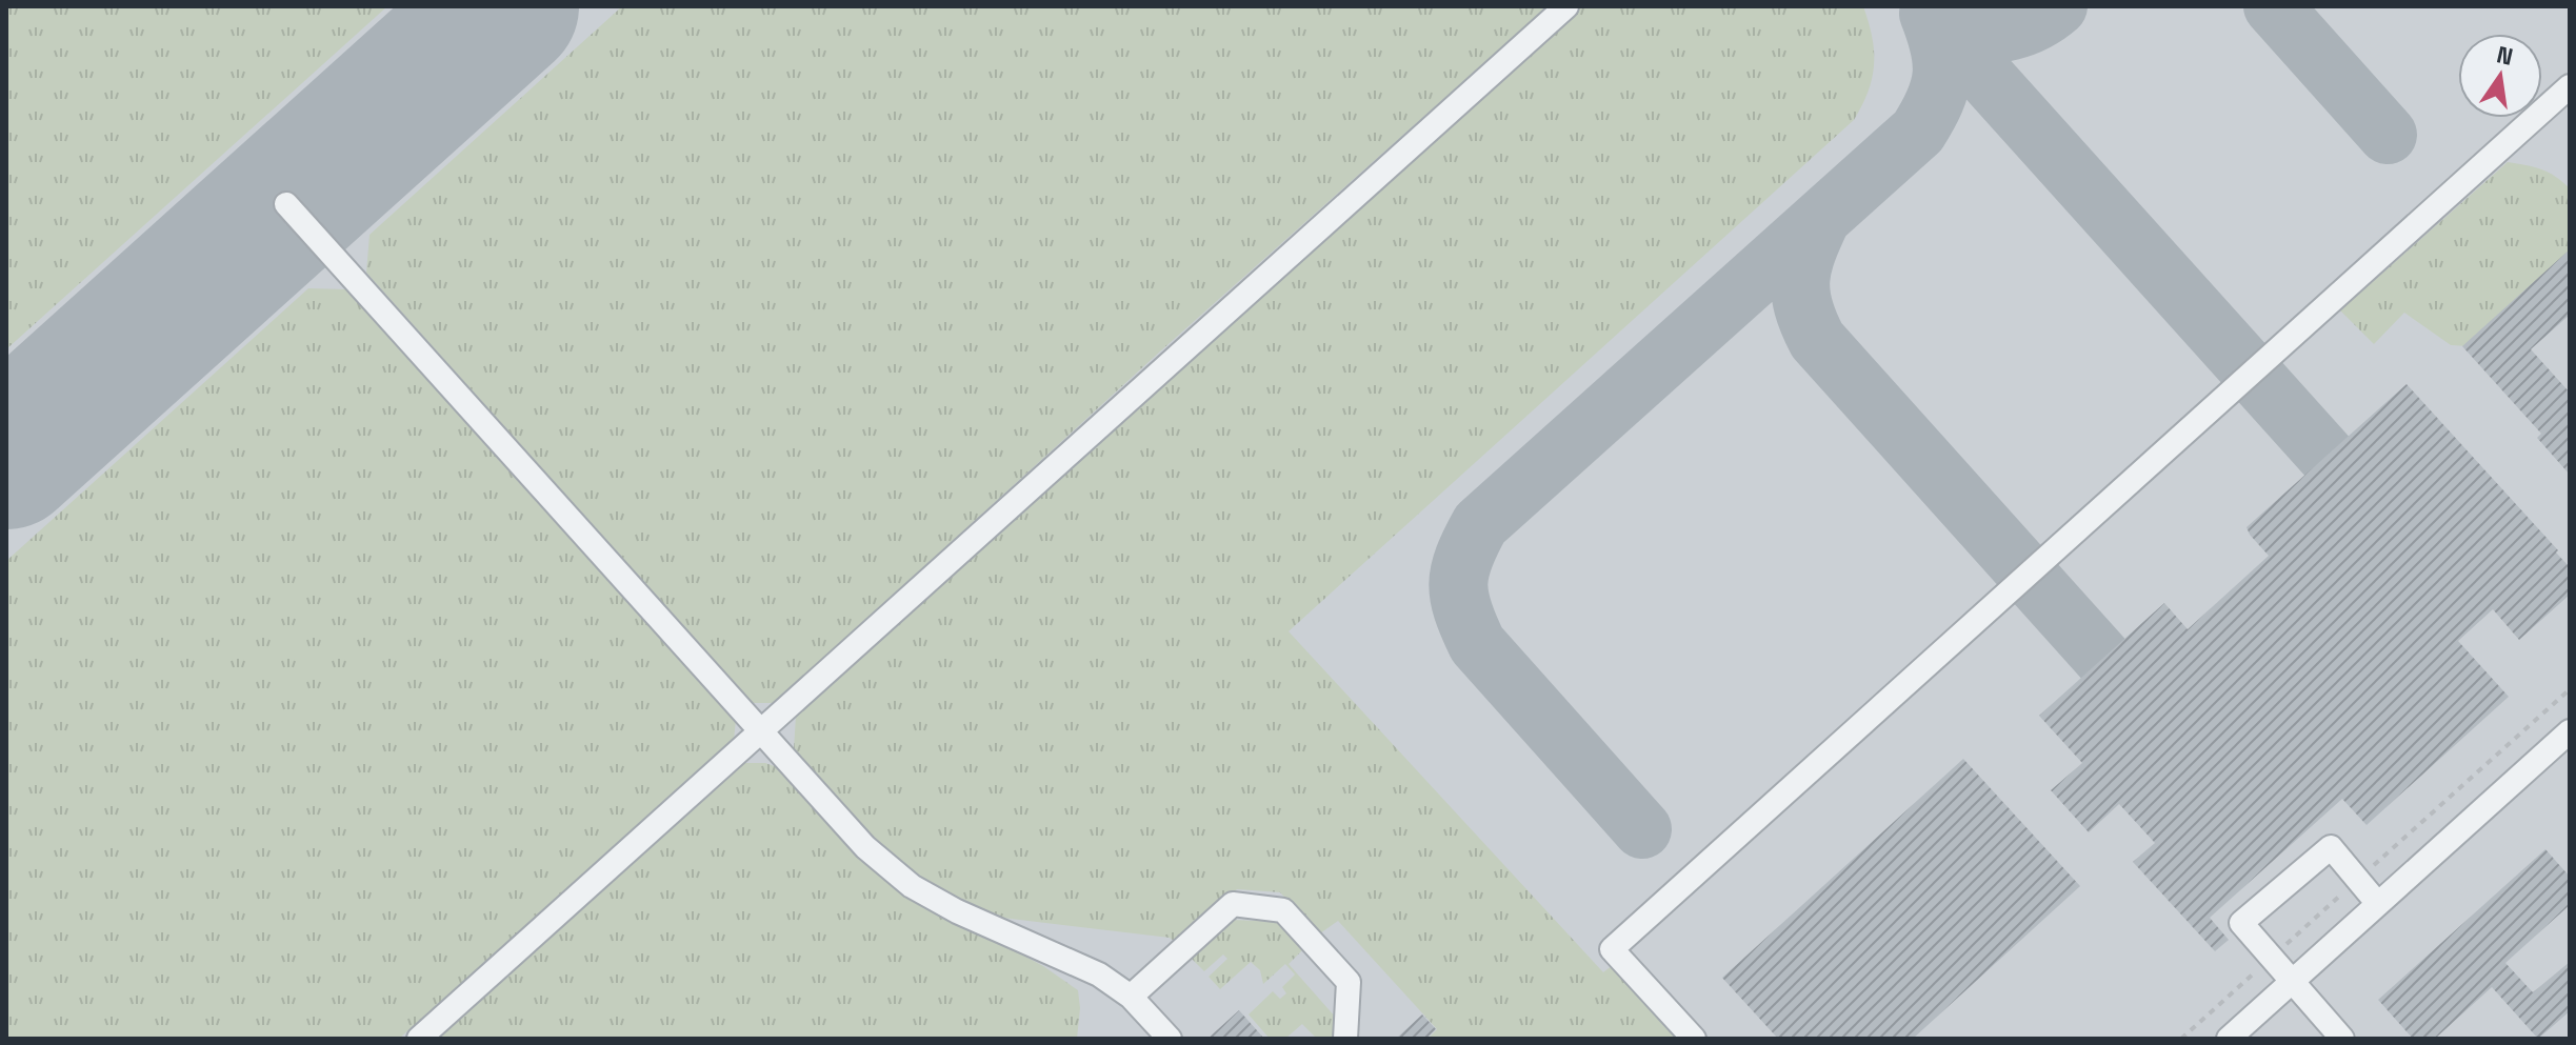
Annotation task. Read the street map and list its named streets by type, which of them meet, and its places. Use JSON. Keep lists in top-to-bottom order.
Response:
{
  "north": "top"
}
